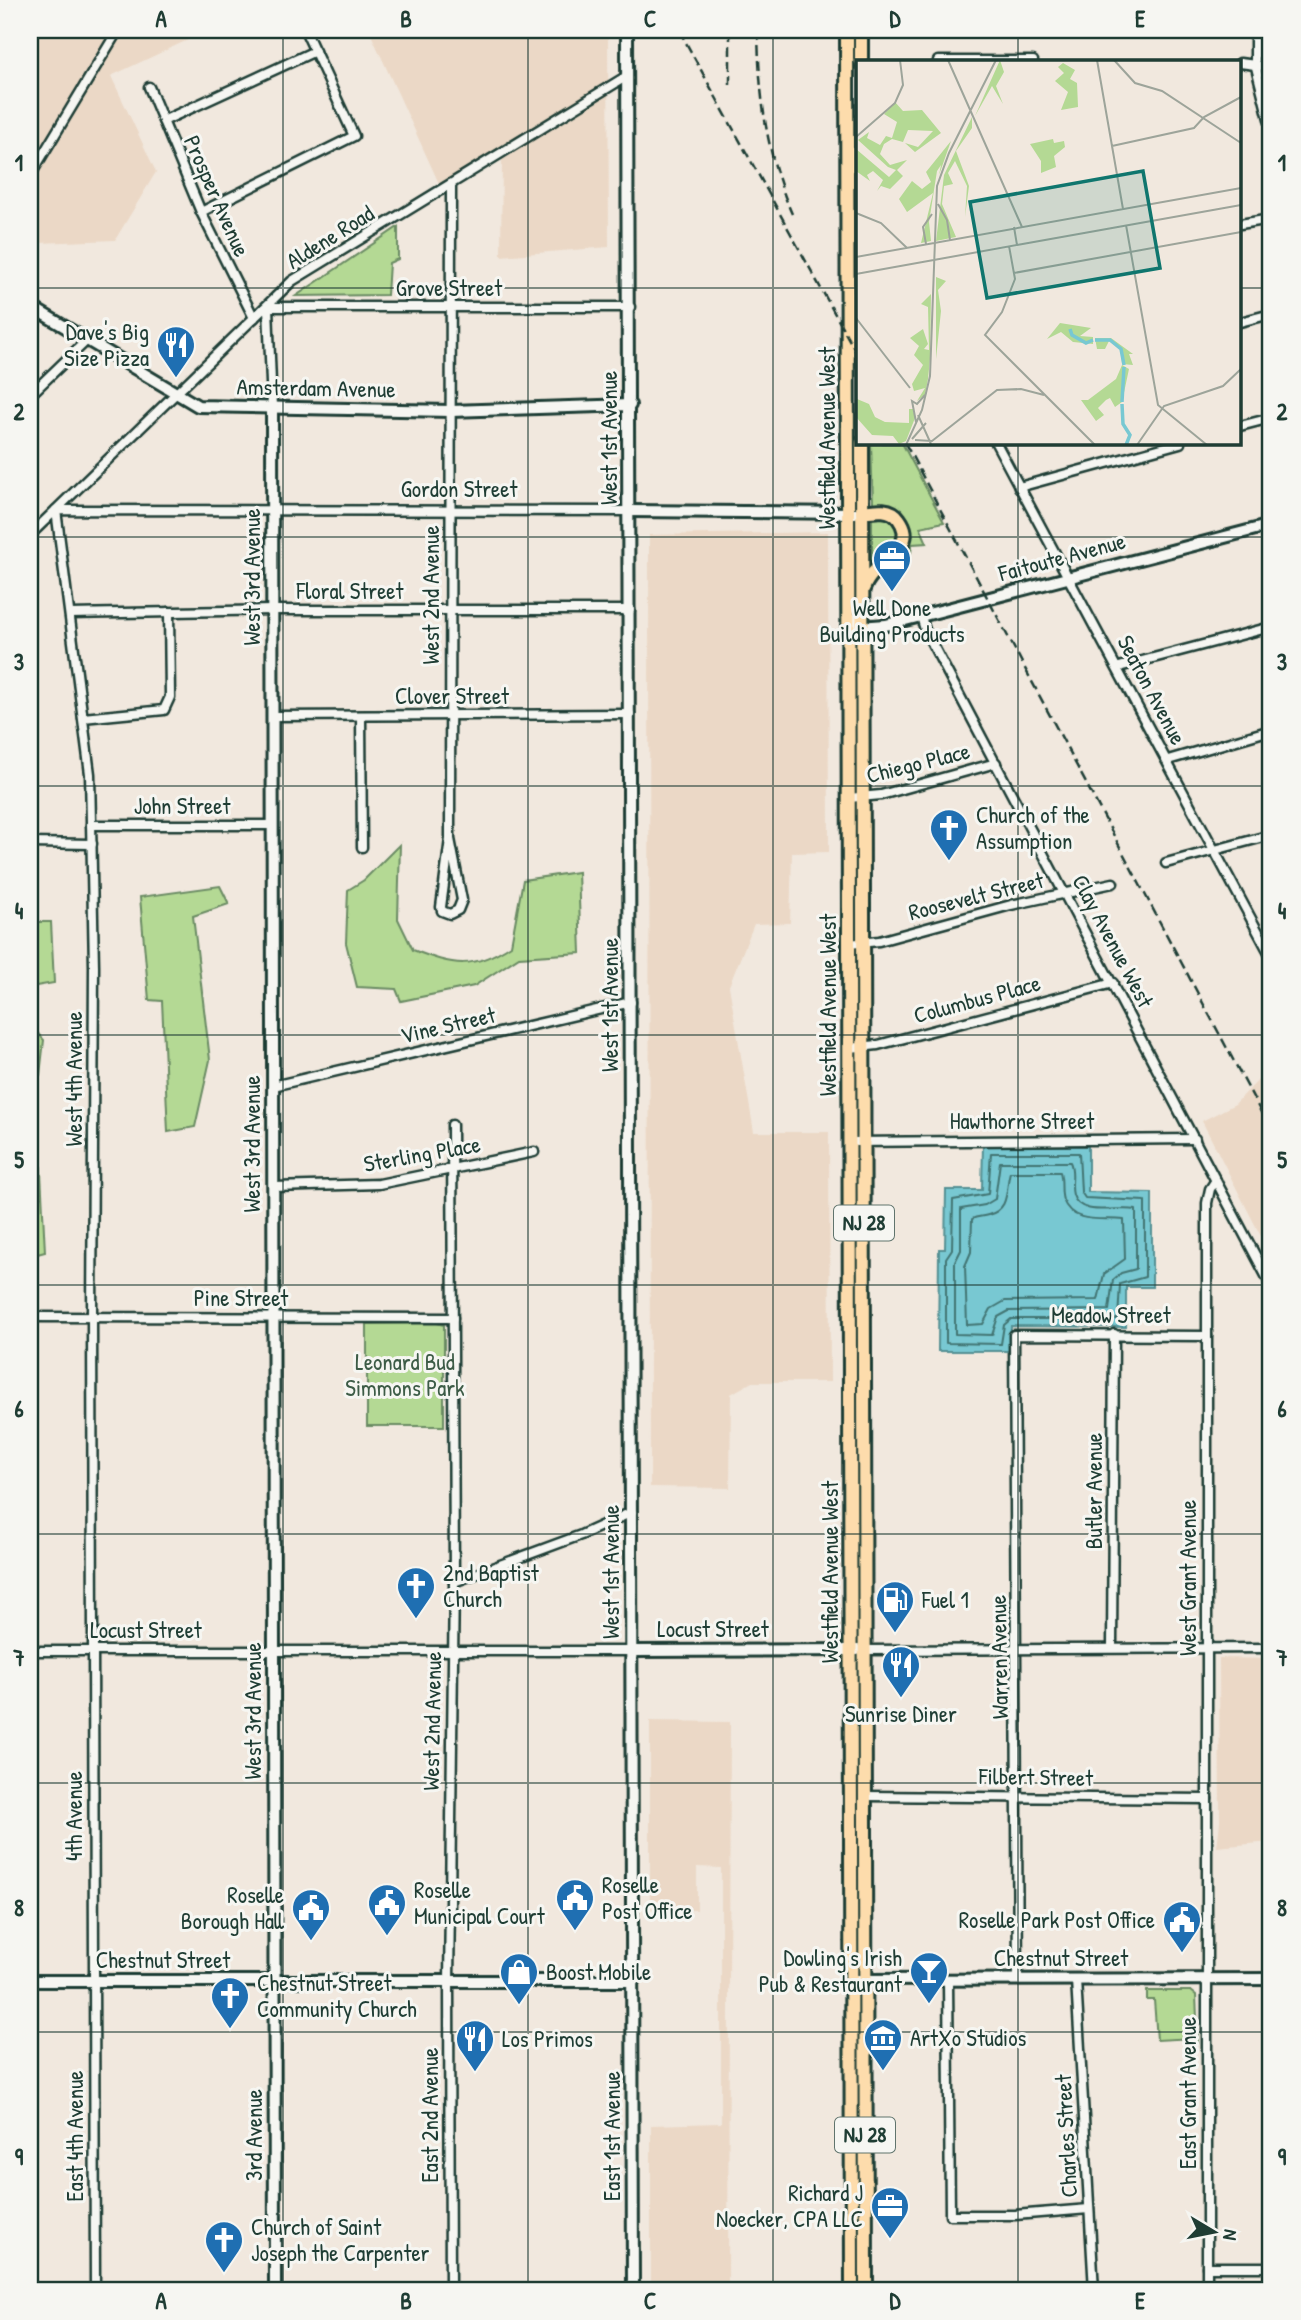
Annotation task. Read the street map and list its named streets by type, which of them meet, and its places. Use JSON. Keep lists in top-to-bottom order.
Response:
{
  "streets": {
    "main road": ["Westfield Avenue West", "NJ 28"],
    "street": [
      "Prosper Avenue",
      "Aldene Road",
      "Grove Street",
      "Amsterdam Avenue",
      "West 1st Avenue",
      "Gordon Street",
      "Faitoute Avenue",
      "West 3rd Avenue",
      "Floral Street",
      "West 2nd Avenue",
      "Seaton Avenue",
      "Clover Street",
      "Chiego Place",
      "John Street",
      "Roosevelt Street",
      "Clay Avenue West",
      "Columbus Place",
      "Vine Street",
      "West 4th Avenue",
      "Hawthorne Street",
      "Sterling Place",
      "Pine Street",
      "Meadow Street",
      "Butler Avenue",
      "West Grant Avenue",
      "Locust Street",
      "Warren Avenue",
      "Filbert Street",
      "4th Avenue",
      "Chestnut Street",
      "East Grant Avenue",
      "East 2nd Avenue",
      "3rd Avenue",
      "East 4th Avenue",
      "East 1st Avenue",
      "Charles Street"
    ]
  },
  "crossings": [
    ["Prosper Avenue", "Aldene Road"],
    ["Aldene Road", "Grove Street"],
    ["Aldene Road", "Amsterdam Avenue"],
    ["Aldene Road", "West 1st Avenue"],
    ["Aldene Road", "Gordon Street"],
    ["Aldene Road", "West 3rd Avenue"],
    ["Aldene Road", "West 2nd Avenue"],
    ["Aldene Road", "West 4th Avenue"],
    ["Grove Street", "West 1st Avenue"],
    ["Grove Street", "West 3rd Avenue"],
    ["Grove Street", "West 2nd Avenue"],
    ["Amsterdam Avenue", "West 1st Avenue"],
    ["Amsterdam Avenue", "West 3rd Avenue"],
    ["Amsterdam Avenue", "West 2nd Avenue"],
    ["West 1st Avenue", "Gordon Street"],
    ["West 1st Avenue", "Floral Street"],
    ["West 1st Avenue", "Clover Street"],
    ["West 1st Avenue", "Vine Street"],
    ["West 1st Avenue", "Locust Street"],
    ["West 1st Avenue", "Chestnut Street"],
    ["West 1st Avenue", "East 1st Avenue"],
    ["Westfield Avenue West", "Gordon Street"],
    ["Westfield Avenue West", "Faitoute Avenue"],
    ["Westfield Avenue West", "Chiego Place"],
    ["Westfield Avenue West", "Roosevelt Street"],
    ["Westfield Avenue West", "Columbus Place"],
    ["Westfield Avenue West", "Hawthorne Street"],
    ["Westfield Avenue West", "NJ 28"],
    ["Westfield Avenue West", "Locust Street"],
    ["Westfield Avenue West", "Filbert Street"],
    ["Westfield Avenue West", "Chestnut Street"],
    ["Gordon Street", "West 3rd Avenue"],
    ["Gordon Street", "West 2nd Avenue"],
    ["Gordon Street", "West 4th Avenue"],
    ["Faitoute Avenue", "Seaton Avenue"],
    ["Faitoute Avenue", "Clay Avenue West"],
    ["West 3rd Avenue", "Floral Street"],
    ["West 3rd Avenue", "Clover Street"],
    ["West 3rd Avenue", "John Street"],
    ["West 3rd Avenue", "Vine Street"],
    ["West 3rd Avenue", "Sterling Place"],
    ["West 3rd Avenue", "Pine Street"],
    ["West 3rd Avenue", "Locust Street"],
    ["West 3rd Avenue", "Chestnut Street"],
    ["West 3rd Avenue", "3rd Avenue"],
    ["Floral Street", "West 2nd Avenue"],
    ["Floral Street", "West 4th Avenue"],
    ["West 2nd Avenue", "Clover Street"],
    ["West 2nd Avenue", "Sterling Place"],
    ["West 2nd Avenue", "Pine Street"],
    ["West 2nd Avenue", "Locust Street"],
    ["West 2nd Avenue", "Chestnut Street"],
    ["West 2nd Avenue", "East 2nd Avenue"],
    ["Chiego Place", "Clay Avenue West"],
    ["John Street", "West 4th Avenue"],
    ["Roosevelt Street", "Clay Avenue West"],
    ["Clay Avenue West", "Columbus Place"],
    ["Clay Avenue West", "Hawthorne Street"],
    ["Clay Avenue West", "West Grant Avenue"],
    ["West 4th Avenue", "Pine Street"],
    ["West 4th Avenue", "Locust Street"],
    ["West 4th Avenue", "4th Avenue"],
    ["NJ 28", "Chestnut Street"],
    ["Meadow Street", "Butler Avenue"],
    ["Meadow Street", "West Grant Avenue"],
    ["Meadow Street", "Warren Avenue"],
    ["Butler Avenue", "Locust Street"],
    ["West Grant Avenue", "Locust Street"],
    ["West Grant Avenue", "Filbert Street"],
    ["West Grant Avenue", "Chestnut Street"],
    ["West Grant Avenue", "East Grant Avenue"],
    ["Locust Street", "Warren Avenue"],
    ["Locust Street", "4th Avenue"],
    ["Warren Avenue", "Filbert Street"],
    ["Warren Avenue", "Chestnut Street"],
    ["4th Avenue", "Chestnut Street"],
    ["4th Avenue", "East 4th Avenue"],
    ["Chestnut Street", "East Grant Avenue"],
    ["Chestnut Street", "East 2nd Avenue"],
    ["Chestnut Street", "3rd Avenue"],
    ["Chestnut Street", "East 4th Avenue"],
    ["Chestnut Street", "East 1st Avenue"],
    ["Chestnut Street", "Charles Street"]
  ],
  "parks": ["Leonard Bud Simmons Park"],
  "places": {
    "restaurant": ["Dave's Big Size Pizza", "Sunrise Diner", "Los Primos"],
    "office": ["Well Done Building Products", "Richard J Noecker, CPA LLC"],
    "church": [
      "Church of the Assumption",
      "2nd Baptist Church",
      "Chestnut Street Community Church",
      "Church of Saint Joseph the Carpenter"
    ],
    "fuel station": ["Fuel 1"],
    "public building": [
      "Roselle Post Office",
      "Roselle Municipal Court",
      "Roselle Borough Hall",
      "Roselle Park Post Office"
    ],
    "bar": ["Dowling's Irish Pub & Restaurant"],
    "shop": ["Boost Mobile"],
    "museum": ["ArtXo Studios"]
  },
  "north": "right",
  "grid": {
    "columns": [
      "A",
      "B",
      "C",
      "D",
      "E"
    ],
    "rows": [
      "1",
      "2",
      "3",
      "4",
      "5",
      "6",
      "7",
      "8",
      "9"
    ]
  }
}
